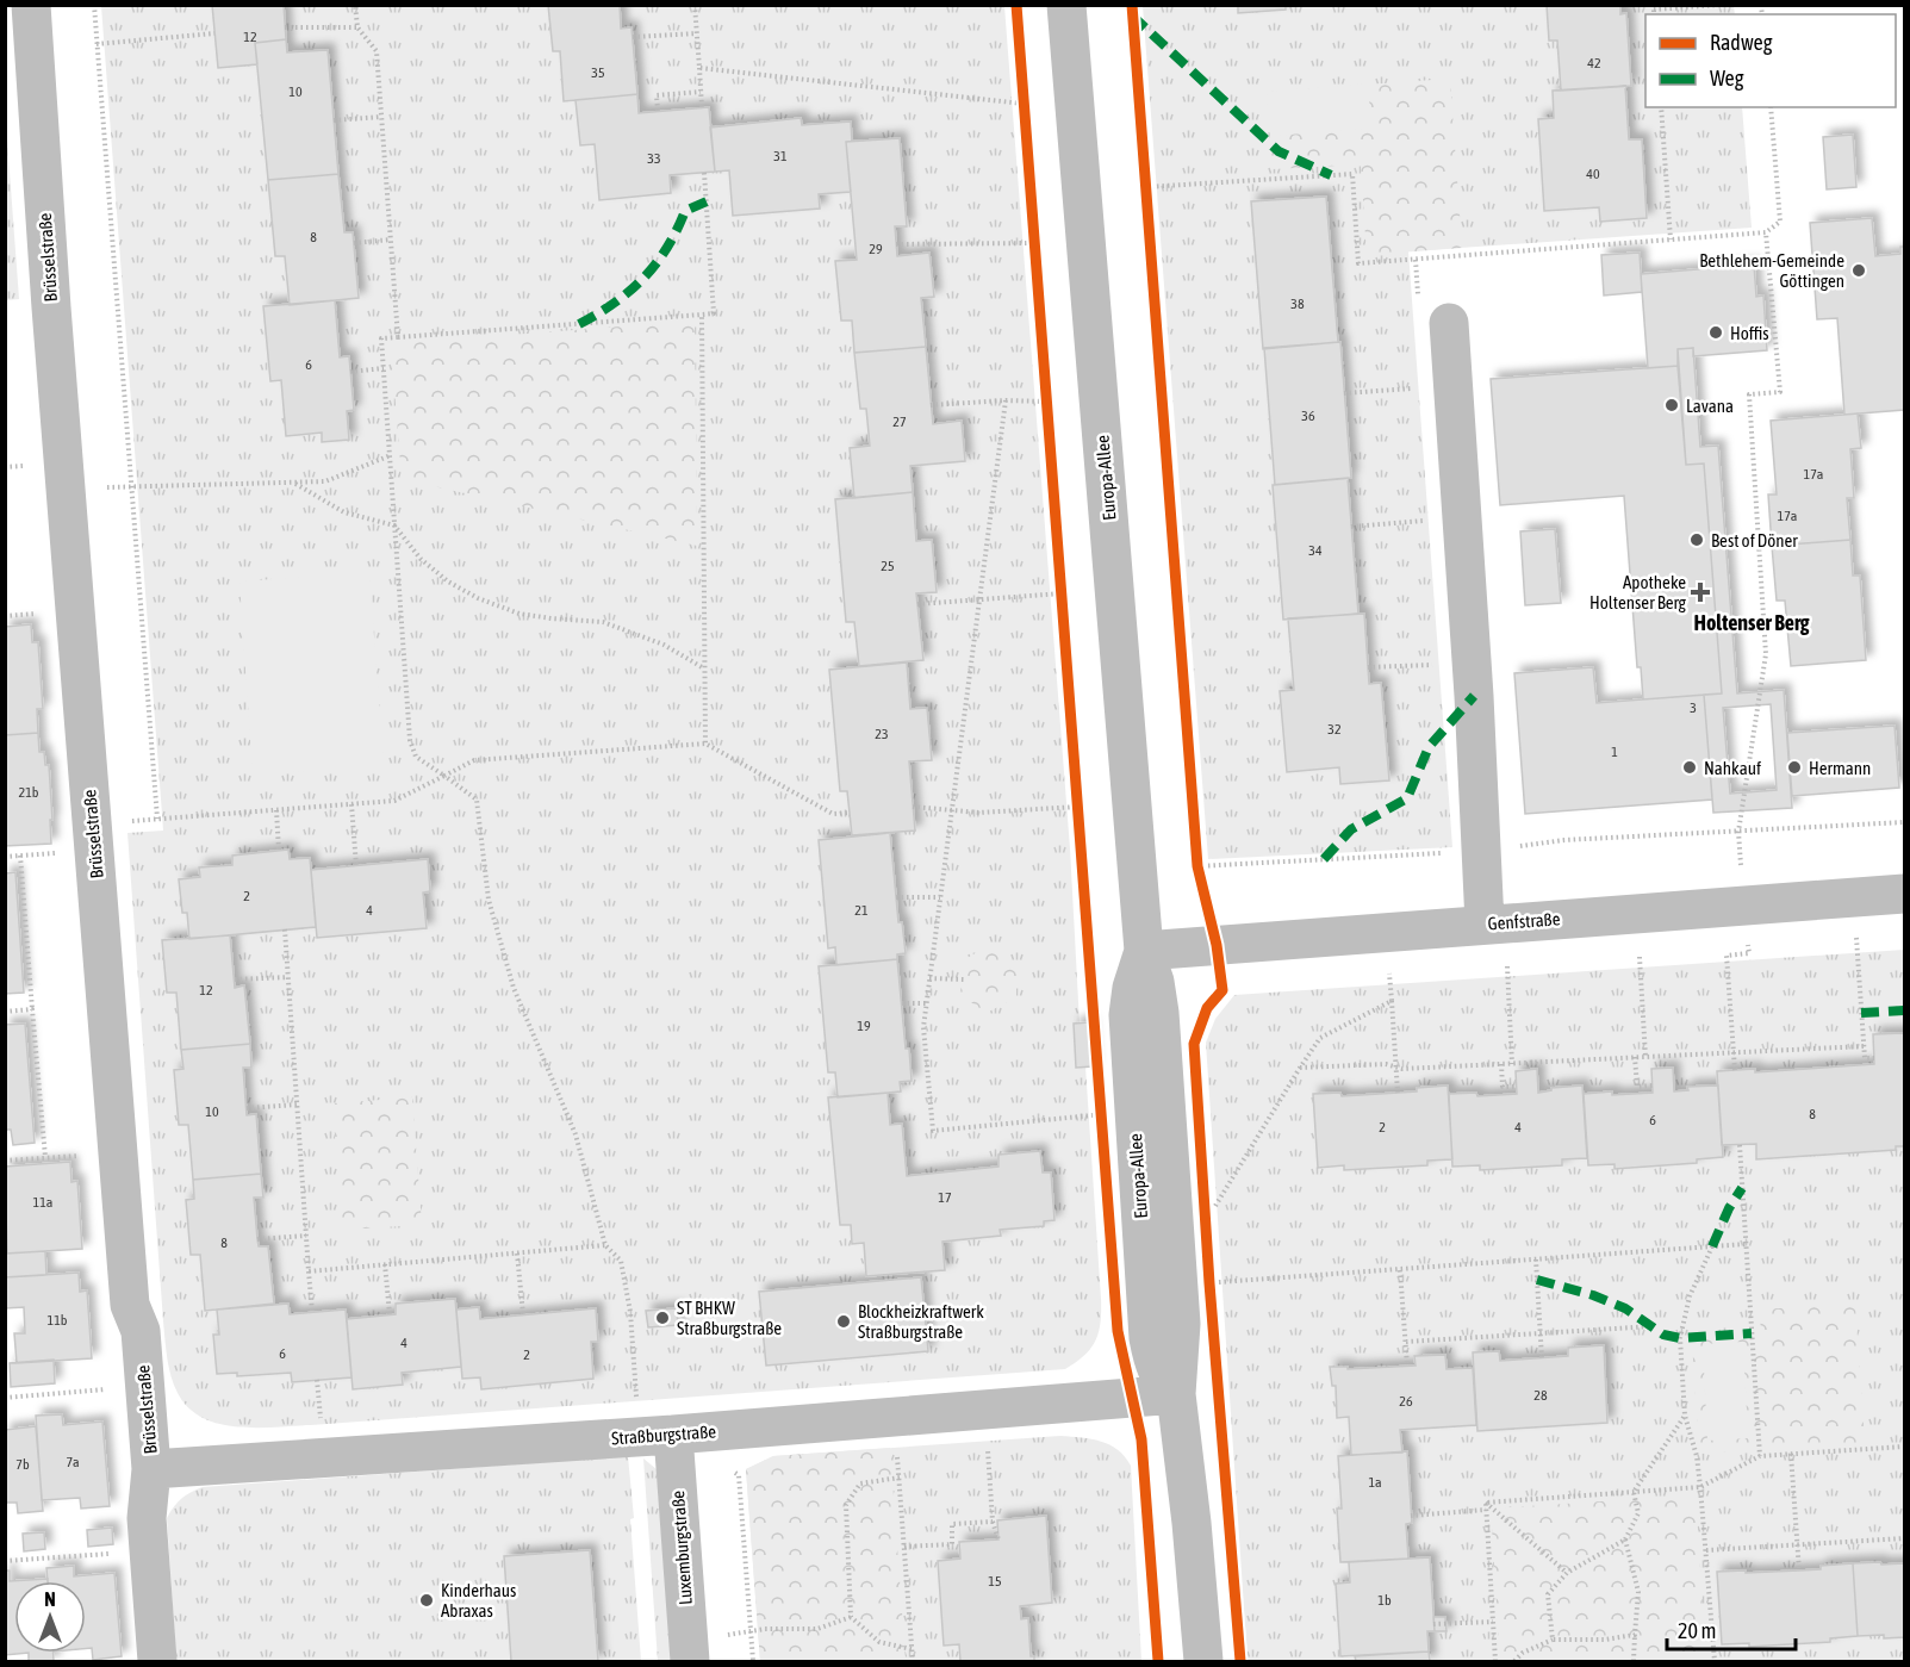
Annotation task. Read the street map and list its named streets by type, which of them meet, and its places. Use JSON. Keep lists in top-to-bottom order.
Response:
{
  "streets": {
    "street": [
      "Brüsselstraße",
      "Europa-Allee",
      "Genfstraße",
      "Straßburgstraße",
      "Luxemburgstraße"
    ]
  },
  "crossings": [
    ["Brüsselstraße", "Straßburgstraße"],
    ["Europa-Allee", "Genfstraße"],
    ["Europa-Allee", "Straßburgstraße"],
    ["Straßburgstraße", "Luxemburgstraße"]
  ],
  "districts": ["Holtenser Berg"],
  "places": {
    "other": [
      "Bethlehem-Gemeinde Göttingen",
      "Hoffis",
      "Lavana",
      "Best of Döner",
      "Nahkauf",
      "Hermann",
      "ST BHKW Straßburgstraße",
      "Blockheizkraftwerk Straßburgstraße",
      "Kinderhaus Abraxas"
    ],
    "health": ["Apotheke Holtenser Berg"]
  },
  "house_numbers": [
    "12",
    "42",
    "35",
    "10",
    "31",
    "33",
    "40",
    "8",
    "29",
    "38",
    "6",
    "36",
    "27",
    "17a",
    "17a",
    "34",
    "25",
    "3",
    "32",
    "23",
    "1",
    "21b",
    "2",
    "4",
    "21",
    "12",
    "19",
    "10",
    "8",
    "6",
    "2",
    "4",
    "17",
    "11a",
    "8",
    "11b",
    "4",
    "6",
    "2",
    "28",
    "26",
    "7a",
    "7b",
    "1a",
    "15",
    "1b"
  ],
  "legend": ["Radweg", "Weg"],
  "scale_bar": "20 m",
  "north": "top"
}
